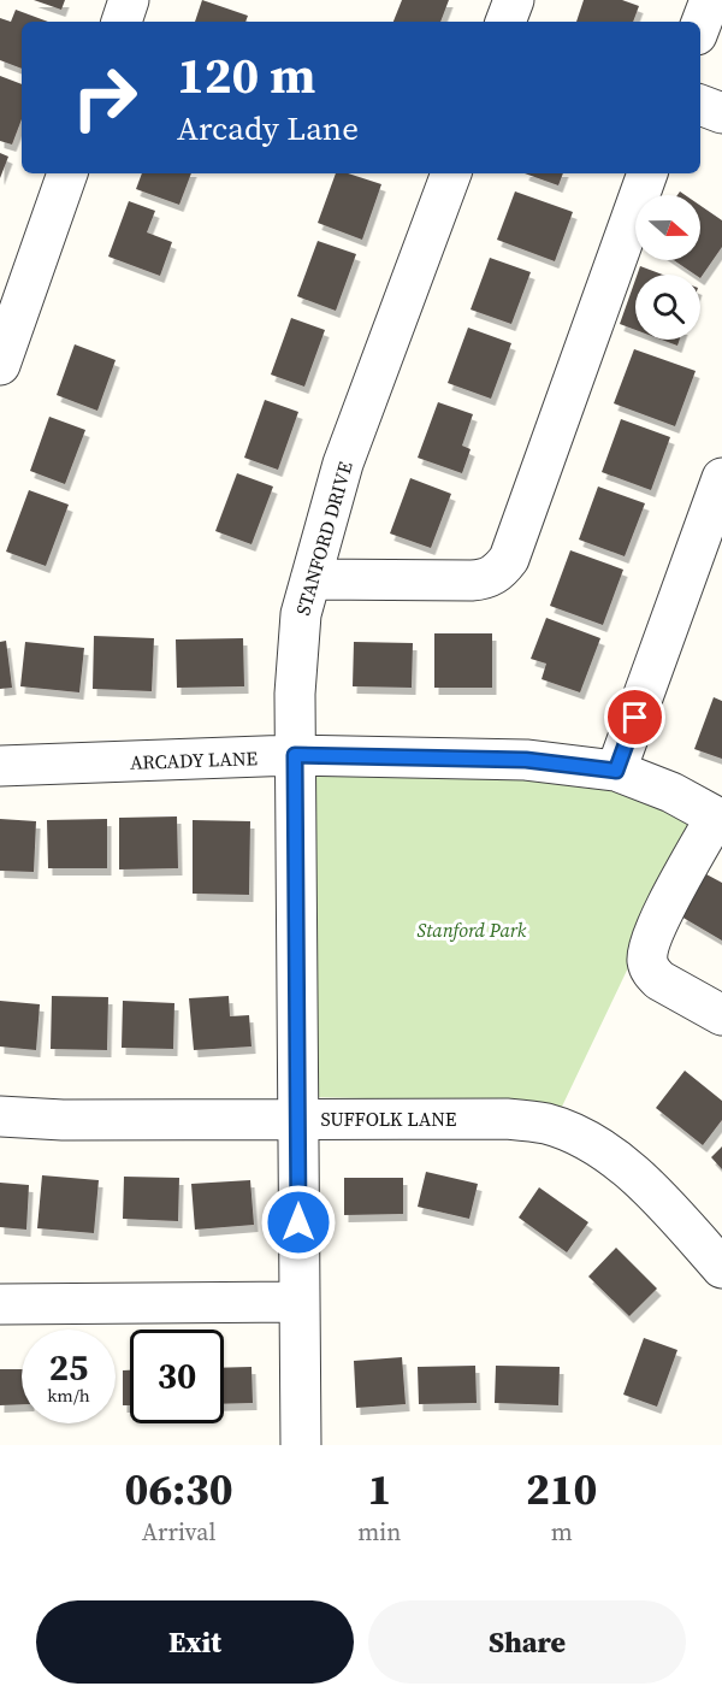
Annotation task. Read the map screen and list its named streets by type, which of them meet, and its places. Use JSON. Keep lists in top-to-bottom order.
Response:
{
  "streets": {
    "street": ["STANFORD DRIVE", "ARCADY LANE", "SUFFOLK LANE"]
  },
  "crossings": [
    ["STANFORD DRIVE", "ARCADY LANE"],
    ["STANFORD DRIVE", "SUFFOLK LANE"]
  ],
  "parks": ["Stanford Park"],
  "north": "right",
  "page": {
    "turn": ["120 m", "Arcady Lane"],
    "speed": "25 km/h",
    "limit": "30",
    "eta": [
      "06:30",
      "Arrival",
      "1",
      "min",
      "210",
      "m"
    ],
    "buttons": ["Exit", "Share"]
  }
}
